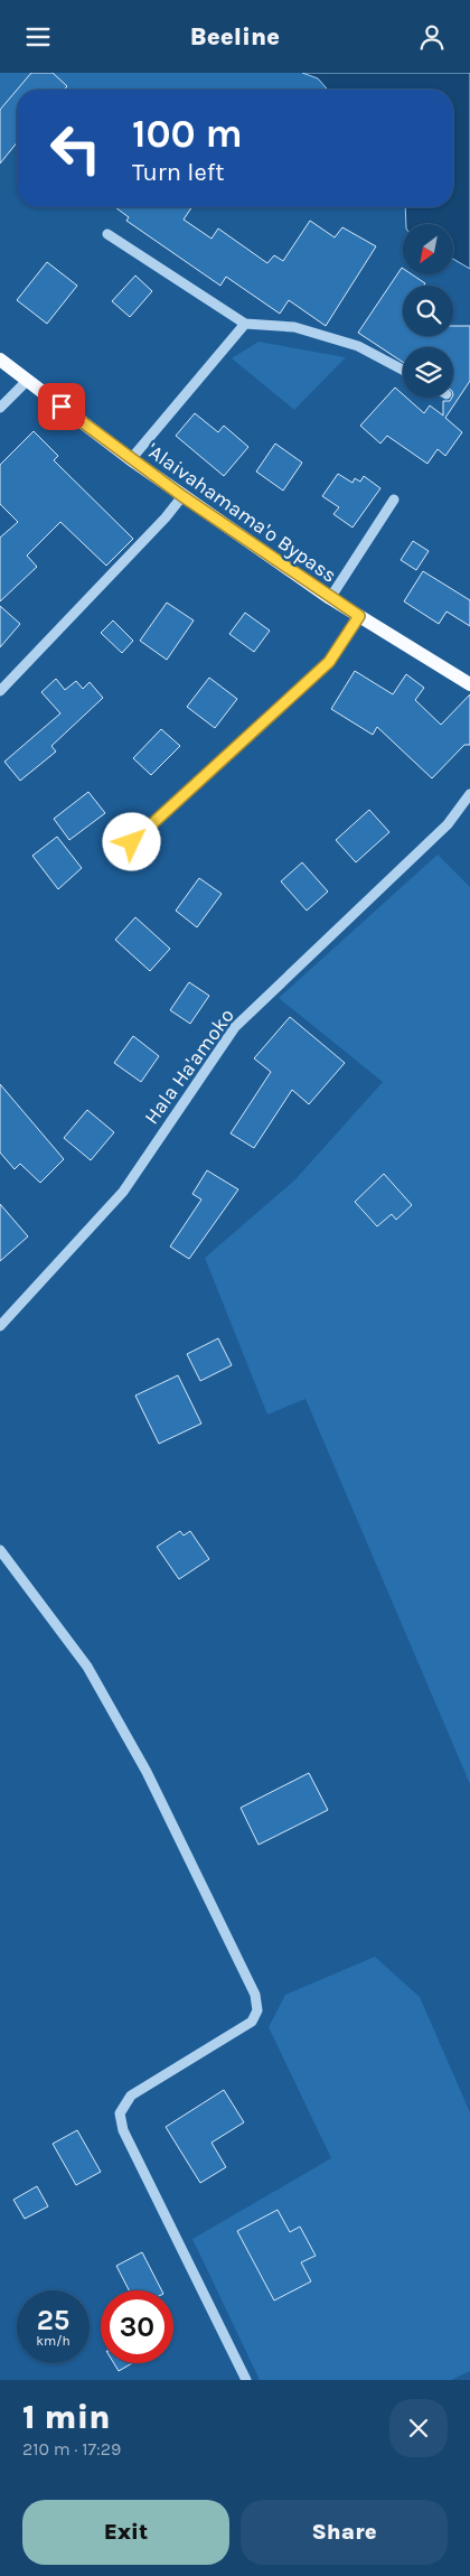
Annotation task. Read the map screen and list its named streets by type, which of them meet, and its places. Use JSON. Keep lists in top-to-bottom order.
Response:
{
  "streets": {
    "main road": ["'Alaivahamama'o Bypass"],
    "street": ["Hala Ha'amoko"]
  },
  "north": "bottom left",
  "page": {
    "header": "Beeline",
    "turn": ["100 m", "Turn left"],
    "speed": "25 km/h",
    "limit": "30",
    "heading": ["1 min", "210 m · 17:29"],
    "buttons": ["Exit", "Share"]
  }
}
